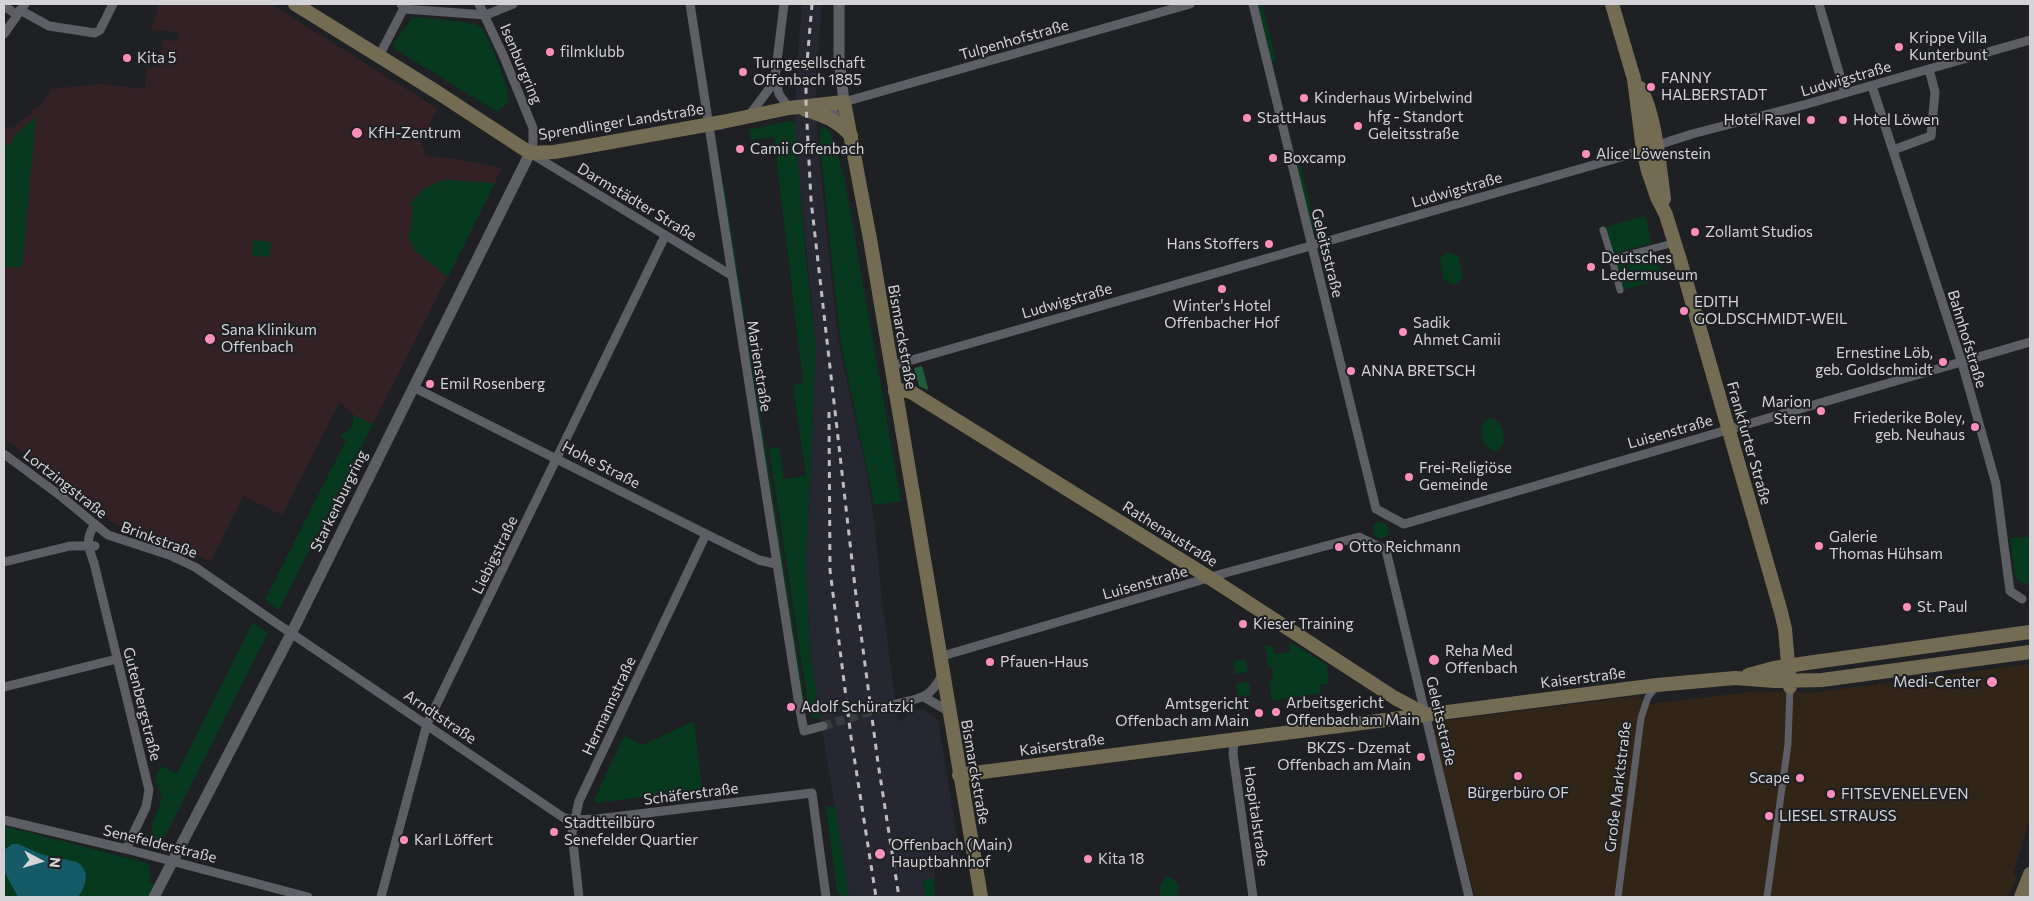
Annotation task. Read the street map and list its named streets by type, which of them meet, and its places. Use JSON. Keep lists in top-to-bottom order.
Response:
{
  "streets": {
    "main road": [
      "Sprendlinger Landstraße",
      "Bismarckstraße",
      "Frankfurter Straße",
      "Rathenaustraße",
      "Kaiserstraße"
    ],
    "street": [
      "Tulpenhofstraße",
      "Isenburgring",
      "Ludwigstraße",
      "Darmstädter Straße",
      "Geleitsstraße",
      "Bahnhofstraße",
      "Marienstraße",
      "Luisenstraße",
      "Hohe Straße",
      "Lortzingstraße",
      "Starkenburgring",
      "Brinkstraße",
      "Liebigstraße",
      "Gutenbergstraße",
      "Hermannstraße",
      "Arndtstraße",
      "Große Marktstraße",
      "Schäferstraße",
      "Hospitalstraße",
      "Senefelderstraße"
    ]
  },
  "crossings": [
    ["Tulpenhofstraße", "Sprendlinger Landstraße"],
    ["Tulpenhofstraße", "Bismarckstraße"],
    ["Isenburgring", "Sprendlinger Landstraße"],
    ["Isenburgring", "Darmstädter Straße"],
    ["Isenburgring", "Starkenburgring"],
    ["Ludwigstraße", "Geleitsstraße"],
    ["Ludwigstraße", "Bismarckstraße"],
    ["Ludwigstraße", "Bahnhofstraße"],
    ["Ludwigstraße", "Frankfurter Straße"],
    ["Sprendlinger Landstraße", "Darmstädter Straße"],
    ["Sprendlinger Landstraße", "Bismarckstraße"],
    ["Sprendlinger Landstraße", "Marienstraße"],
    ["Sprendlinger Landstraße", "Starkenburgring"],
    ["Darmstädter Straße", "Marienstraße"],
    ["Darmstädter Straße", "Starkenburgring"],
    ["Darmstädter Straße", "Liebigstraße"],
    ["Geleitsstraße", "Luisenstraße"],
    ["Geleitsstraße", "Rathenaustraße"],
    ["Geleitsstraße", "Kaiserstraße"],
    ["Bismarckstraße", "Luisenstraße"],
    ["Bismarckstraße", "Rathenaustraße"],
    ["Bismarckstraße", "Kaiserstraße"],
    ["Bahnhofstraße", "Luisenstraße"],
    ["Marienstraße", "Hohe Straße"],
    ["Luisenstraße", "Frankfurter Straße"],
    ["Luisenstraße", "Rathenaustraße"],
    ["Frankfurter Straße", "Kaiserstraße"],
    ["Hohe Straße", "Starkenburgring"],
    ["Hohe Straße", "Liebigstraße"],
    ["Hohe Straße", "Hermannstraße"],
    ["Lortzingstraße", "Brinkstraße"],
    ["Lortzingstraße", "Gutenbergstraße"],
    ["Starkenburgring", "Brinkstraße"],
    ["Starkenburgring", "Arndtstraße"],
    ["Starkenburgring", "Senefelderstraße"],
    ["Rathenaustraße", "Kaiserstraße"],
    ["Brinkstraße", "Gutenbergstraße"],
    ["Brinkstraße", "Arndtstraße"],
    ["Liebigstraße", "Arndtstraße"],
    ["Kaiserstraße", "Große Marktstraße"],
    ["Kaiserstraße", "Hospitalstraße"],
    ["Gutenbergstraße", "Senefelderstraße"],
    ["Hermannstraße", "Arndtstraße"],
    ["Hermannstraße", "Schäferstraße"],
    ["Arndtstraße", "Schäferstraße"]
  ],
  "places": [
    "Krippe Villa Kunterbunt",
    "filmklubb",
    "Kita 5",
    "Turngesellschaft Offenbach 1885",
    "FANNY HALBERSTADT",
    "Kinderhaus Wirbelwind",
    "StattHaus",
    "Hotel Ravel",
    "Hotel Löwen",
    "hfg - Standort Geleitsstraße",
    "KfH-Zentrum",
    "Camii Offenbach",
    "Alice Löwenstein",
    "Boxcamp",
    "Zollamt Studios",
    "Hans Stoffers",
    "Deutsches Ledermuseum",
    "Winter's Hotel Offenbacher Hof",
    "EDITH GOLDSCHMIDT-WEIL",
    "Sadik Ahmet Camii",
    "Sana Klinikum Offenbach",
    "Ernestine Löb, geb. Goldschmidt",
    "ANNA BRETSCH",
    "Emil Rosenberg",
    "Marion Stern",
    "Friederike Boley, geb. Neuhaus",
    "Frei-Religiöse Gemeinde",
    "Galerie Thomas Hühsam",
    "Otto Reichmann",
    "St. Paul",
    "Kieser Training",
    "Reha Med Offenbach",
    "Pfauen-Haus",
    "Medi-Center",
    "Adolf Schüratzki",
    "Arbeitsgericht Offenbach am Main",
    "Amtsgericht Offenbach am Main",
    "BKZS - Dzemat Offenbach am Main",
    "Bürgerbüro OF",
    "Scape",
    "FITSEVENELEVEN",
    "LIESEL STRAUSS",
    "Stadtteilbüro Senefelder Quartier",
    "Karl Löffert",
    "Offenbach (Main) Hauptbahnhof",
    "Kita 18"
  ],
  "north": "right"
}
